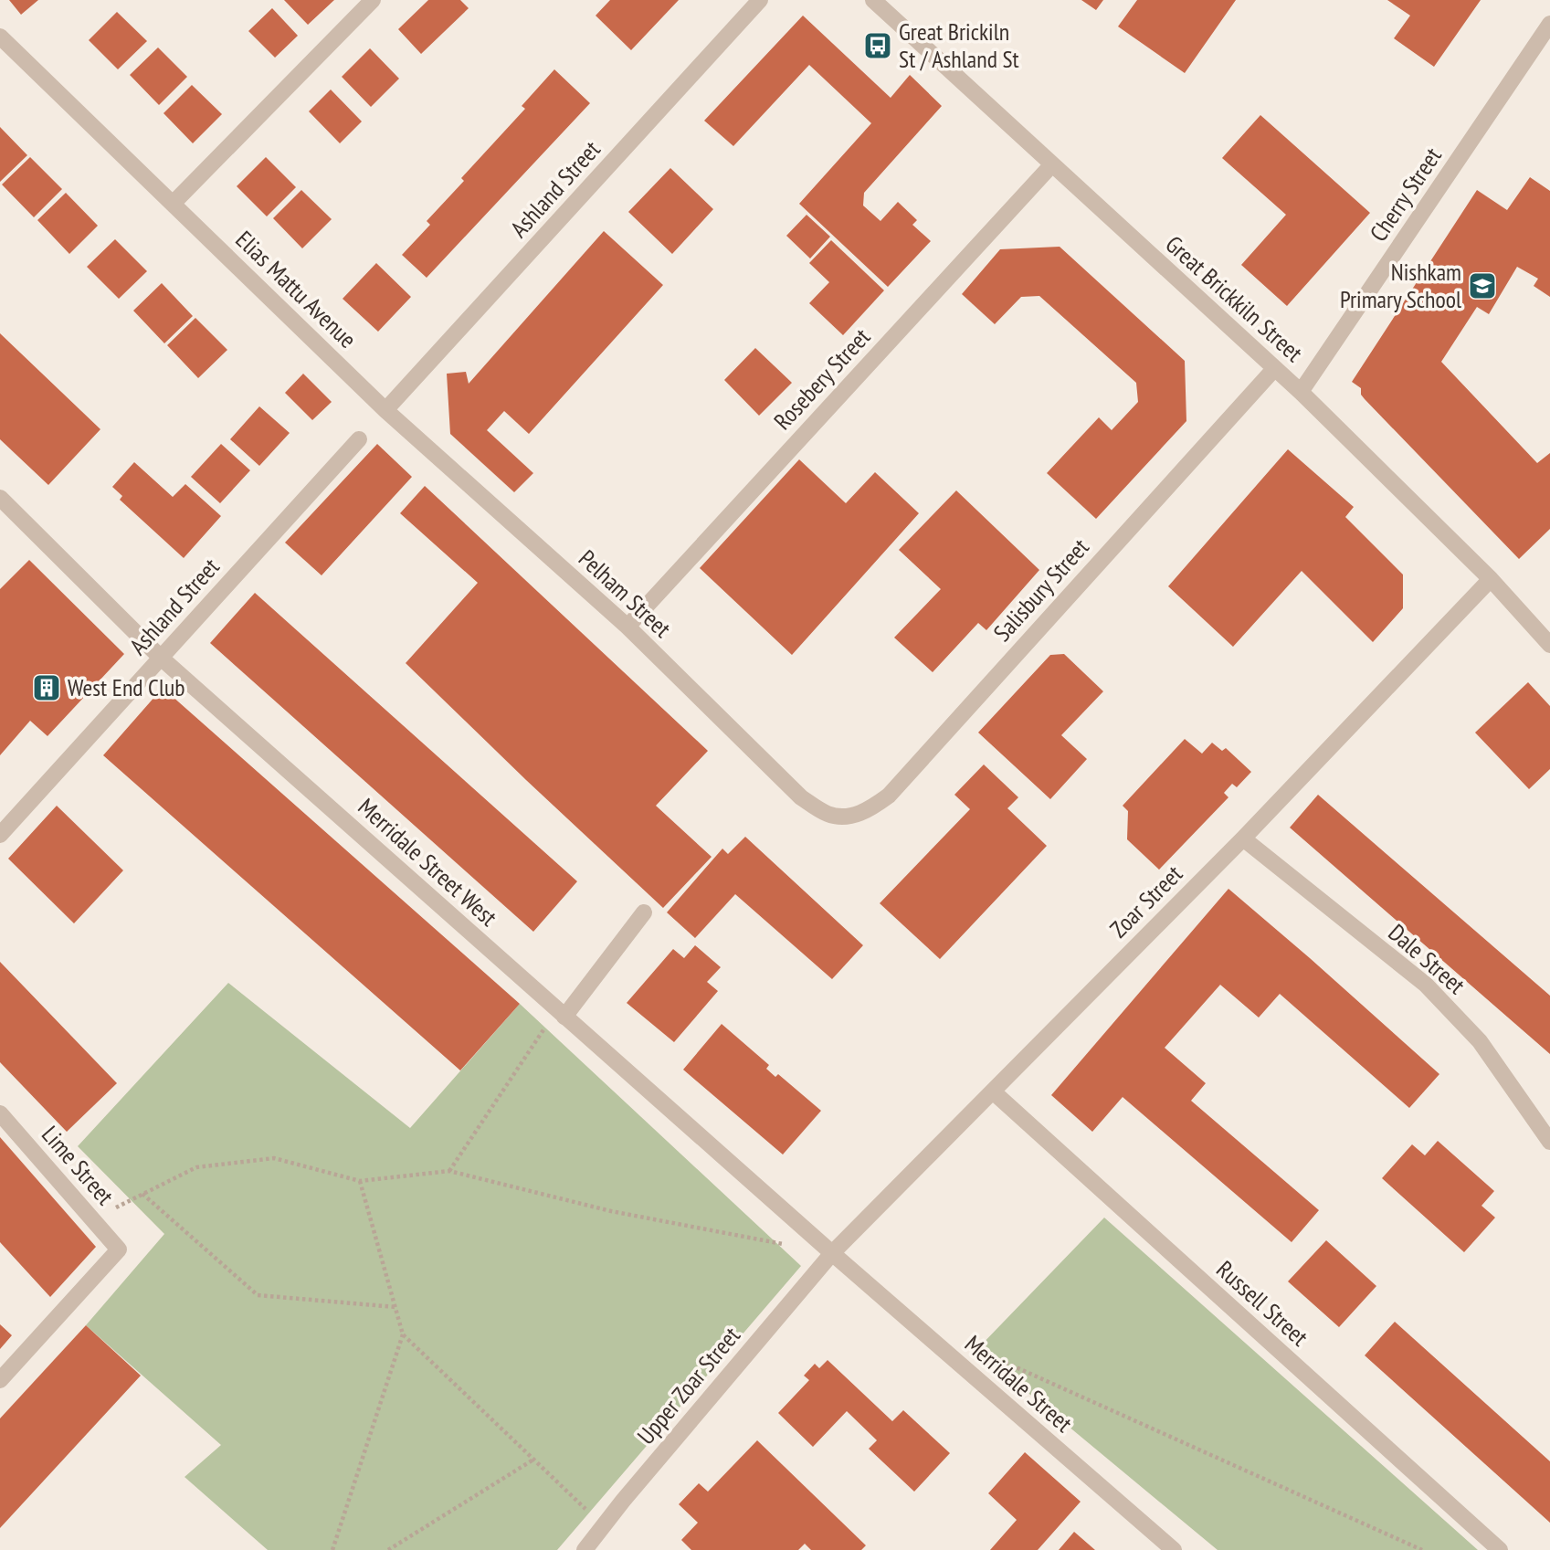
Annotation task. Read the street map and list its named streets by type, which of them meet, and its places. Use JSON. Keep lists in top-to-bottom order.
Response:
{
  "streets": {
    "street": [
      "Ashland Street",
      "Cherry Street",
      "Elias Mattu Avenue",
      "Great Brickkiln Street",
      "Rosebery Street",
      "Salisbury Street",
      "Pelham Street",
      "Merridale Street West",
      "Zoar Street",
      "Dale Street",
      "Lime Street",
      "Russell Street",
      "Merridale Street",
      "Upper Zoar Street"
    ]
  },
  "crossings": [
    ["Ashland Street", "Elias Mattu Avenue"],
    ["Ashland Street", "Pelham Street"],
    ["Ashland Street", "Merridale Street West"],
    ["Cherry Street", "Great Brickkiln Street"],
    ["Elias Mattu Avenue", "Pelham Street"],
    ["Great Brickkiln Street", "Rosebery Street"],
    ["Great Brickkiln Street", "Salisbury Street"],
    ["Great Brickkiln Street", "Zoar Street"],
    ["Rosebery Street", "Pelham Street"],
    ["Salisbury Street", "Pelham Street"],
    ["Merridale Street West", "Zoar Street"],
    ["Merridale Street West", "Merridale Street"],
    ["Merridale Street West", "Upper Zoar Street"],
    ["Zoar Street", "Dale Street"],
    ["Zoar Street", "Russell Street"],
    ["Zoar Street", "Merridale Street"],
    ["Zoar Street", "Upper Zoar Street"],
    ["Merridale Street", "Upper Zoar Street"]
  ],
  "places": {
    "bus stop": ["Great Brickiln St / Ashland St"],
    "school or university": ["Nishkam Primary School"],
    "building": ["West End Club"]
  }
}
